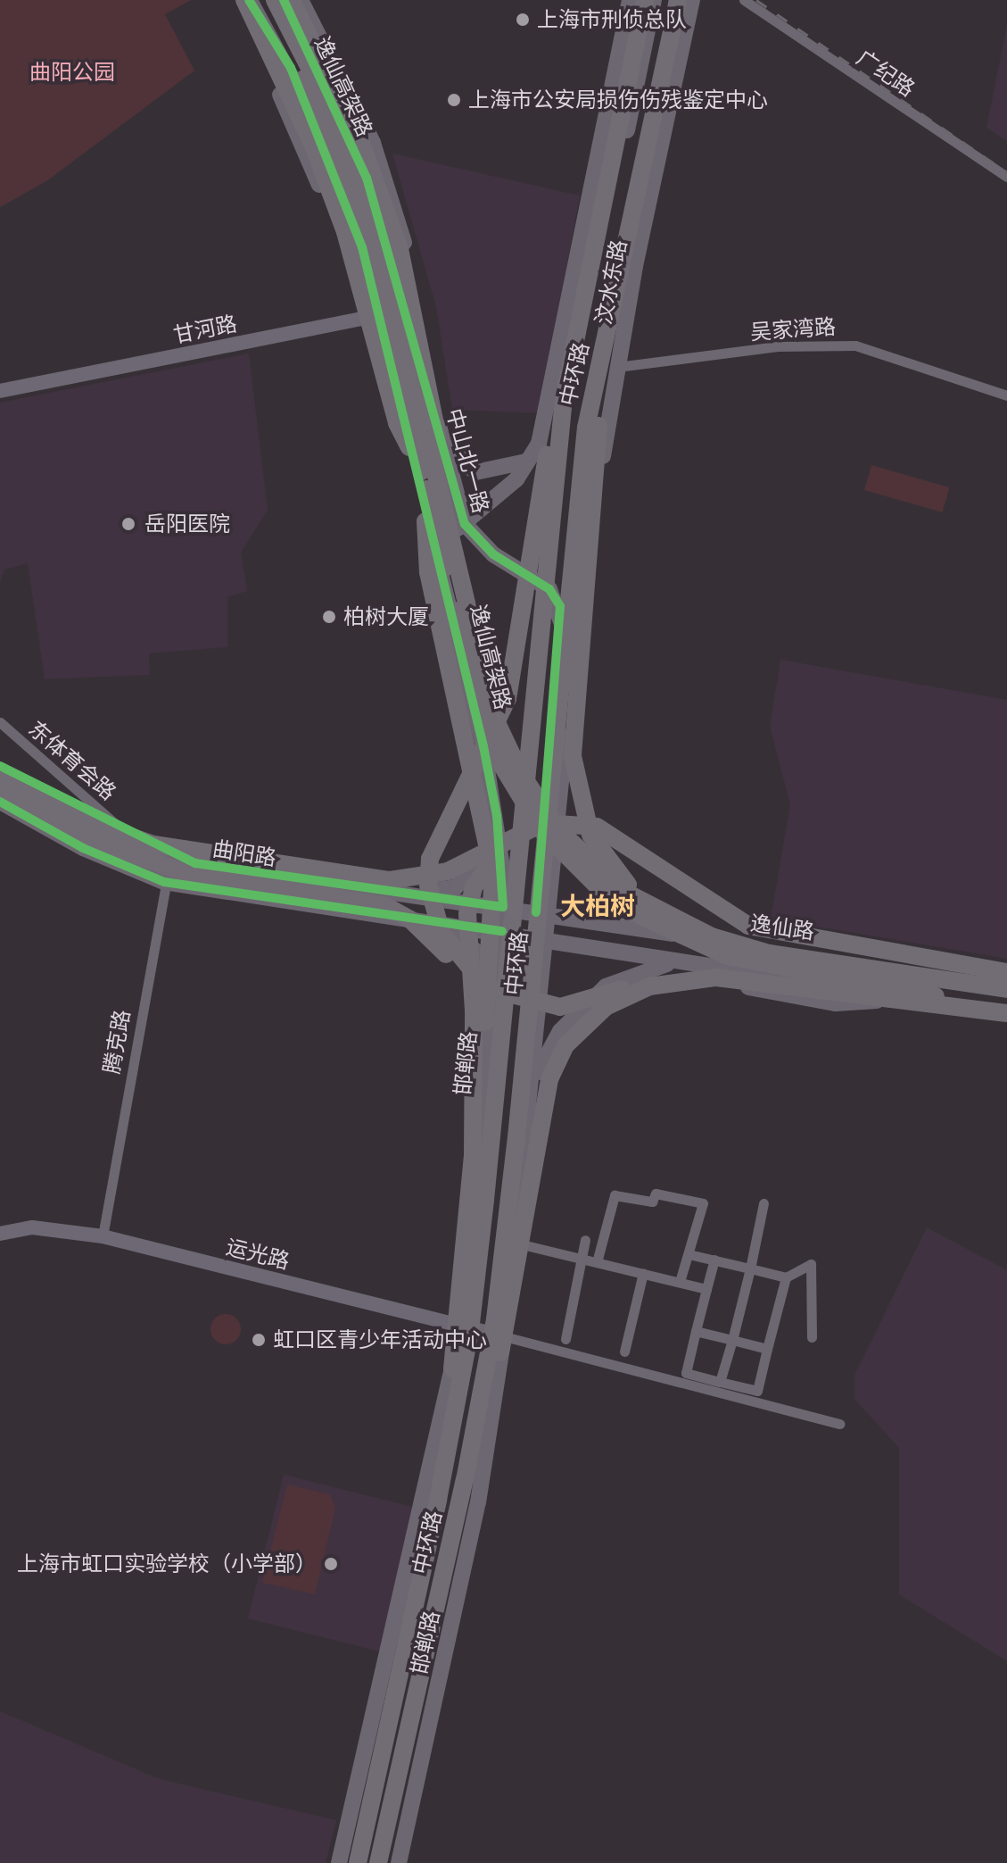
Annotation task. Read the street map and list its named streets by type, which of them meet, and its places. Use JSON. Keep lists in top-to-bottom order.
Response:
{
  "streets": {
    "highway": ["逸仙高架路", "中环路"],
    "main road": [
      "汶水东路",
      "中山北一路",
      "曲阳路",
      "逸仙路",
      "邯郸路"
    ],
    "street": [
      "广纪路",
      "甘河路",
      "吴家湾路",
      "东体育会路",
      "腾克路",
      "运光路"
    ]
  },
  "crossings": [
    ["汶水东路", "吴家湾路"],
    ["汶水东路", "中环路"],
    ["汶水东路", "中山北一路"],
    ["汶水东路", "曲阳路"],
    ["汶水东路", "逸仙路"],
    ["甘河路", "中山北一路"],
    ["中山北一路", "曲阳路"],
    ["中山北一路", "逸仙路"],
    ["东体育会路", "曲阳路"],
    ["曲阳路", "逸仙路"],
    ["曲阳路", "腾克路"],
    ["曲阳路", "邯郸路"],
    ["腾克路", "运光路"],
    ["邯郸路", "运光路"]
  ],
  "districts": ["大柏树"],
  "parks": ["曲阳公园"],
  "places": [
    "上海市刑侦总队",
    "上海市公安局损伤伤残鉴定中心",
    "岳阳医院",
    "柏树大厦",
    "虹口区青少年活动中心",
    "上海市虹口实验学校（小学部）"
  ]
}
